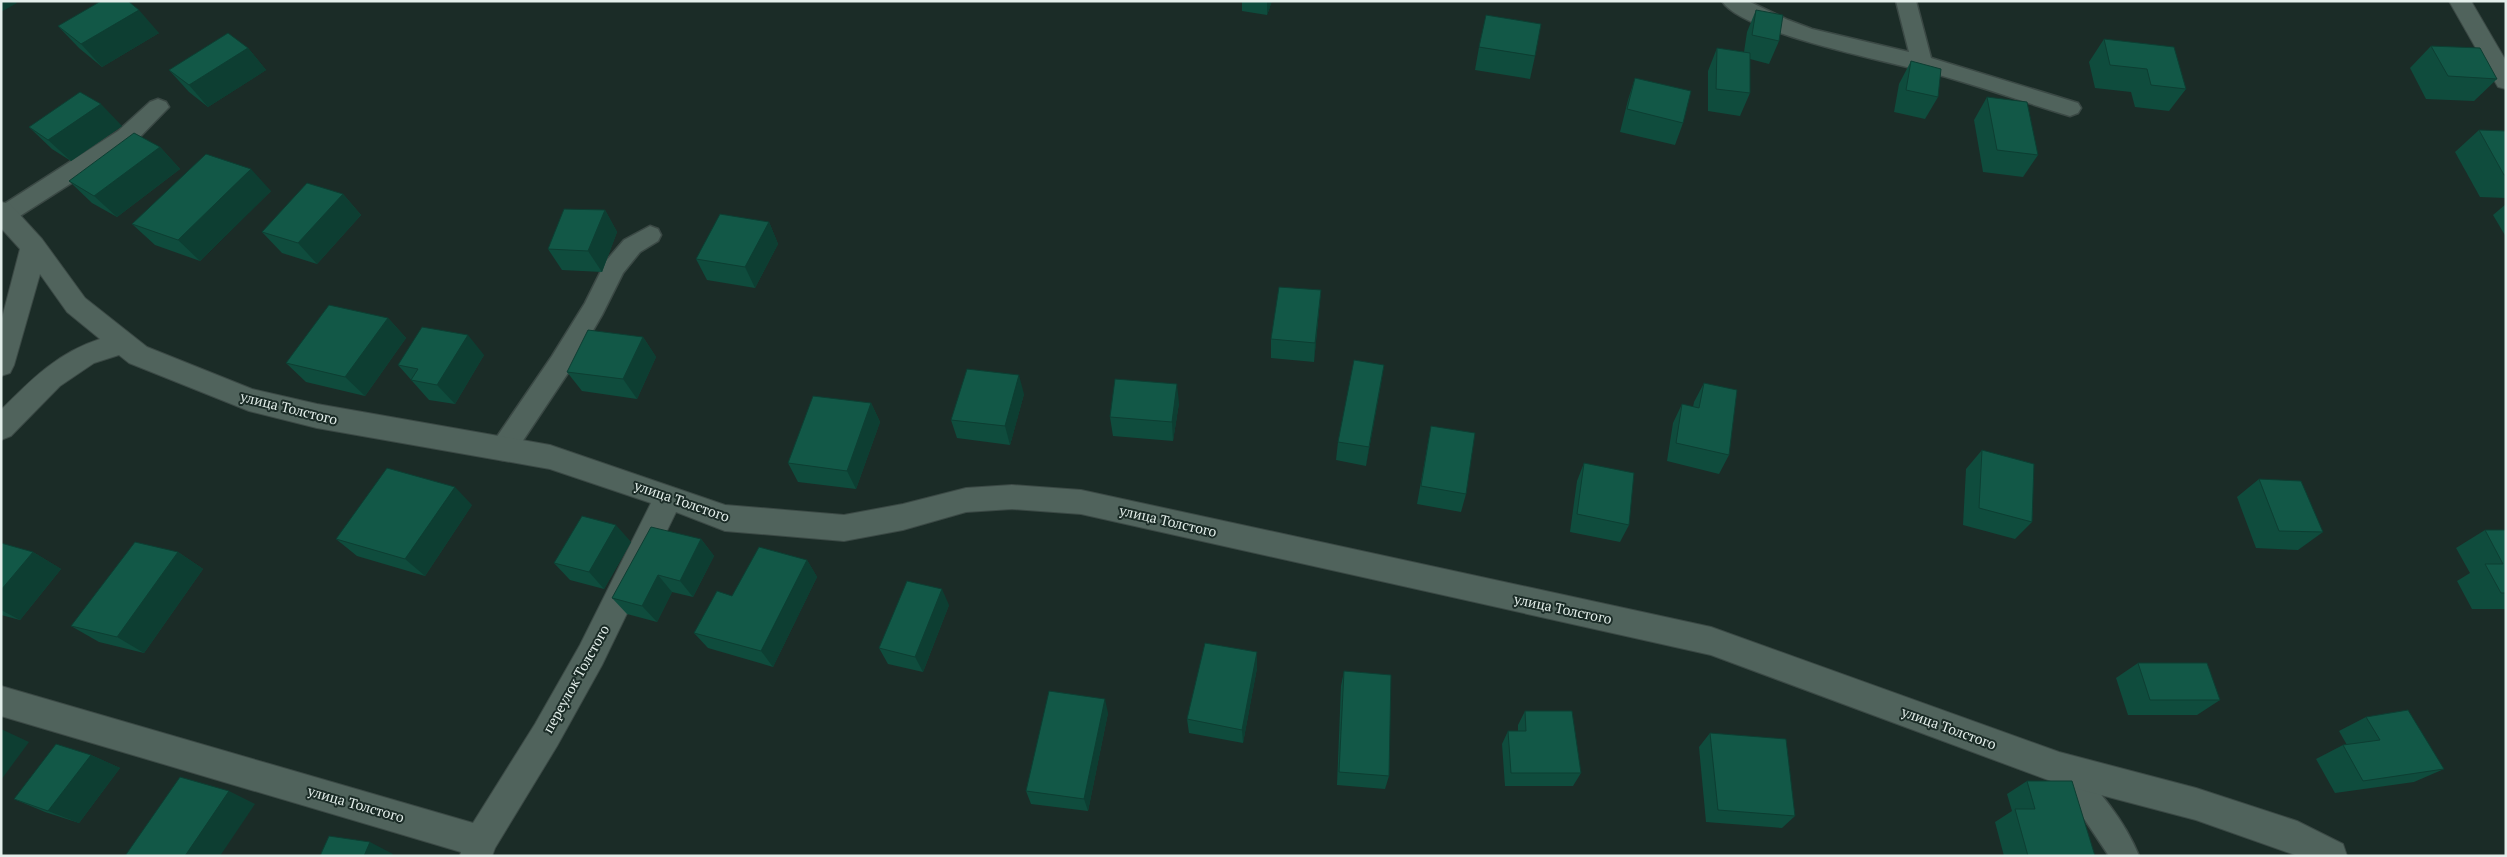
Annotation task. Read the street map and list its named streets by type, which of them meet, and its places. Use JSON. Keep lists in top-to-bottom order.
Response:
{
  "streets": {
    "street": ["улица Толстого", "переулок Толстого"]
  },
  "crossings": [
    ["улица Толстого", "переулок Толстого"]
  ]
}
